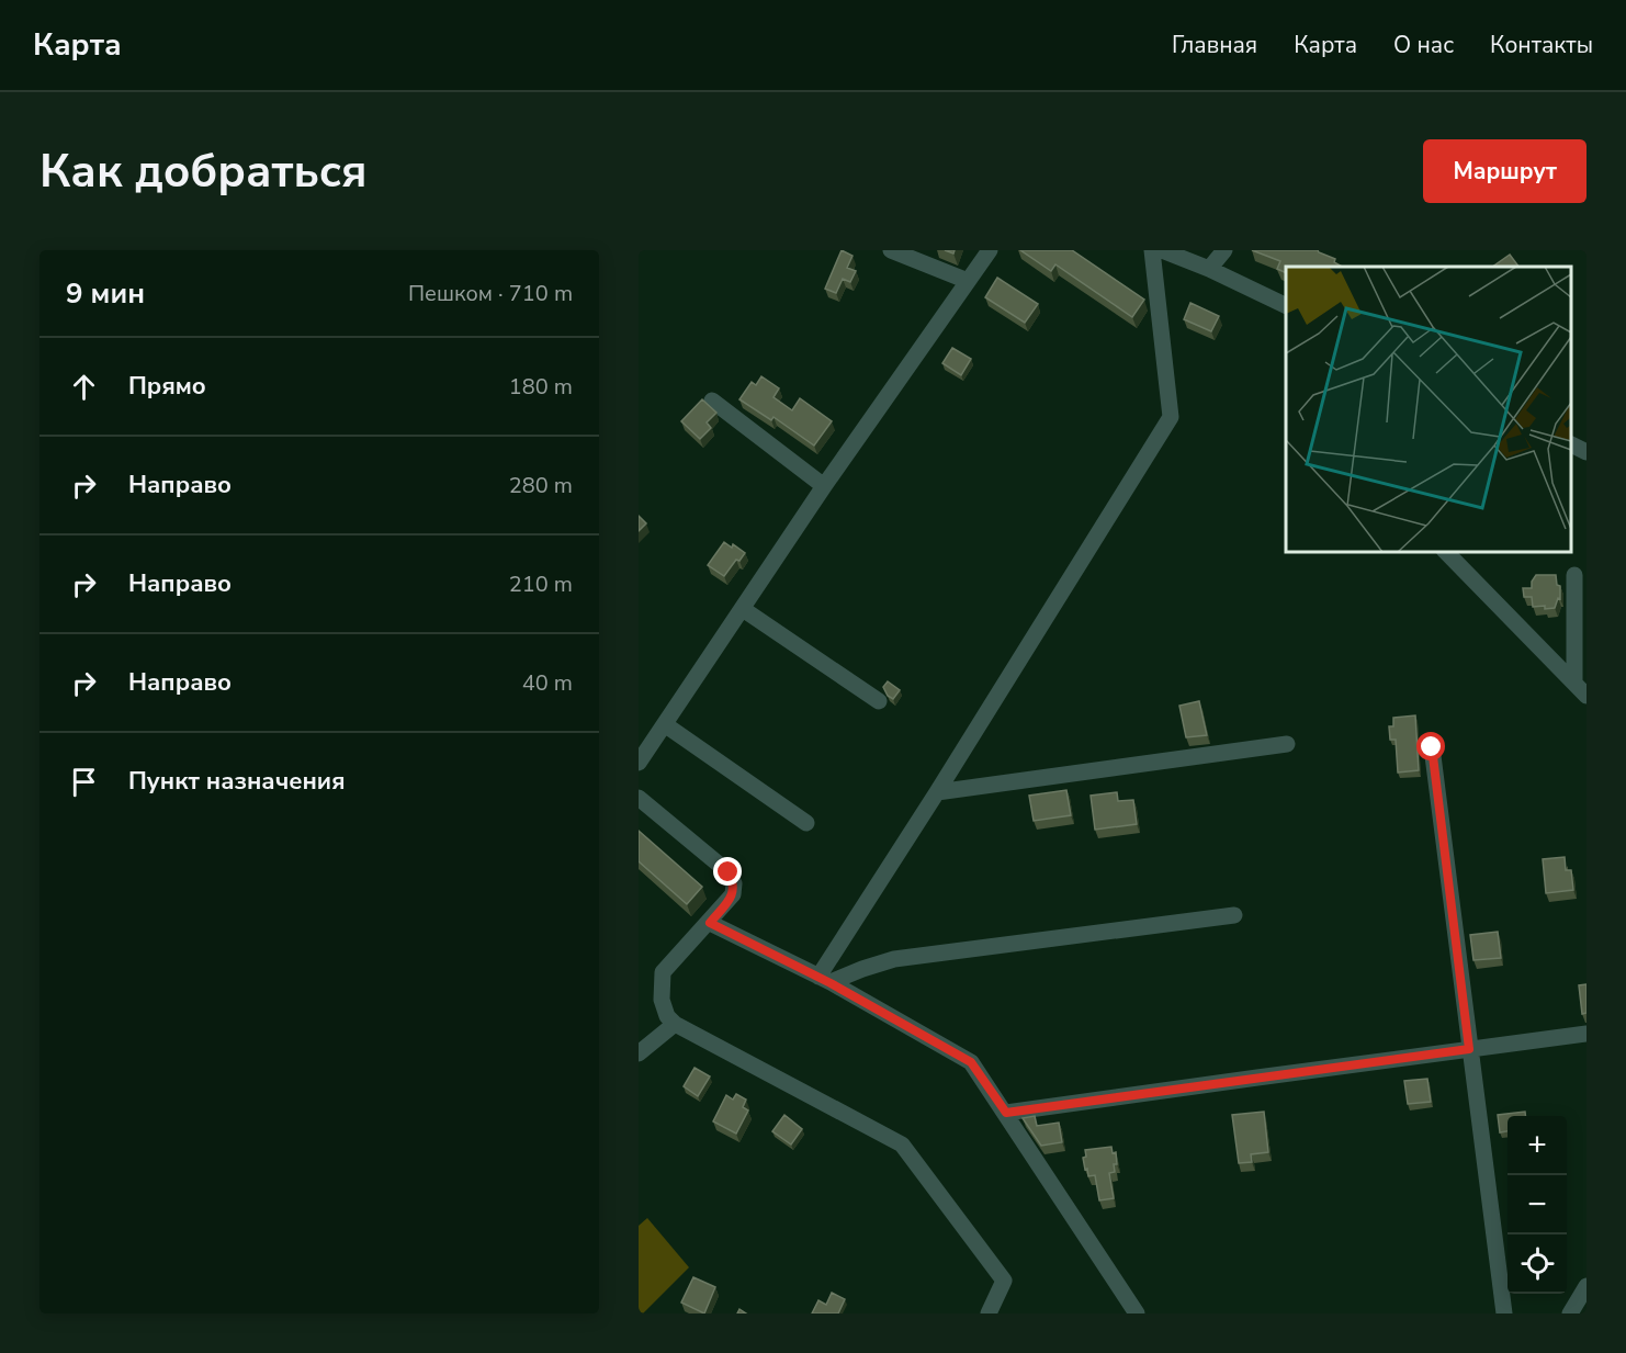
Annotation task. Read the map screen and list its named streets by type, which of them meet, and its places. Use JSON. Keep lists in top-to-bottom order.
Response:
{
  "page": {
    "header": "Карта",
    "nav": [
      "Главная",
      "Карта",
      "О нас",
      "Контакты"
    ],
    "buttons": "Маршрут",
    "title": "Как добраться",
    "heading": ["9 мин", "Пешком · 710 m"],
    "list": [
      ["Прямо", "180 m"],
      ["Направо", "280 m"],
      ["Направо", "210 m"],
      ["Направо", "40 m"],
      "Пункт назначения"
    ],
    "map_buttons": ["+", "−"]
  }
}
